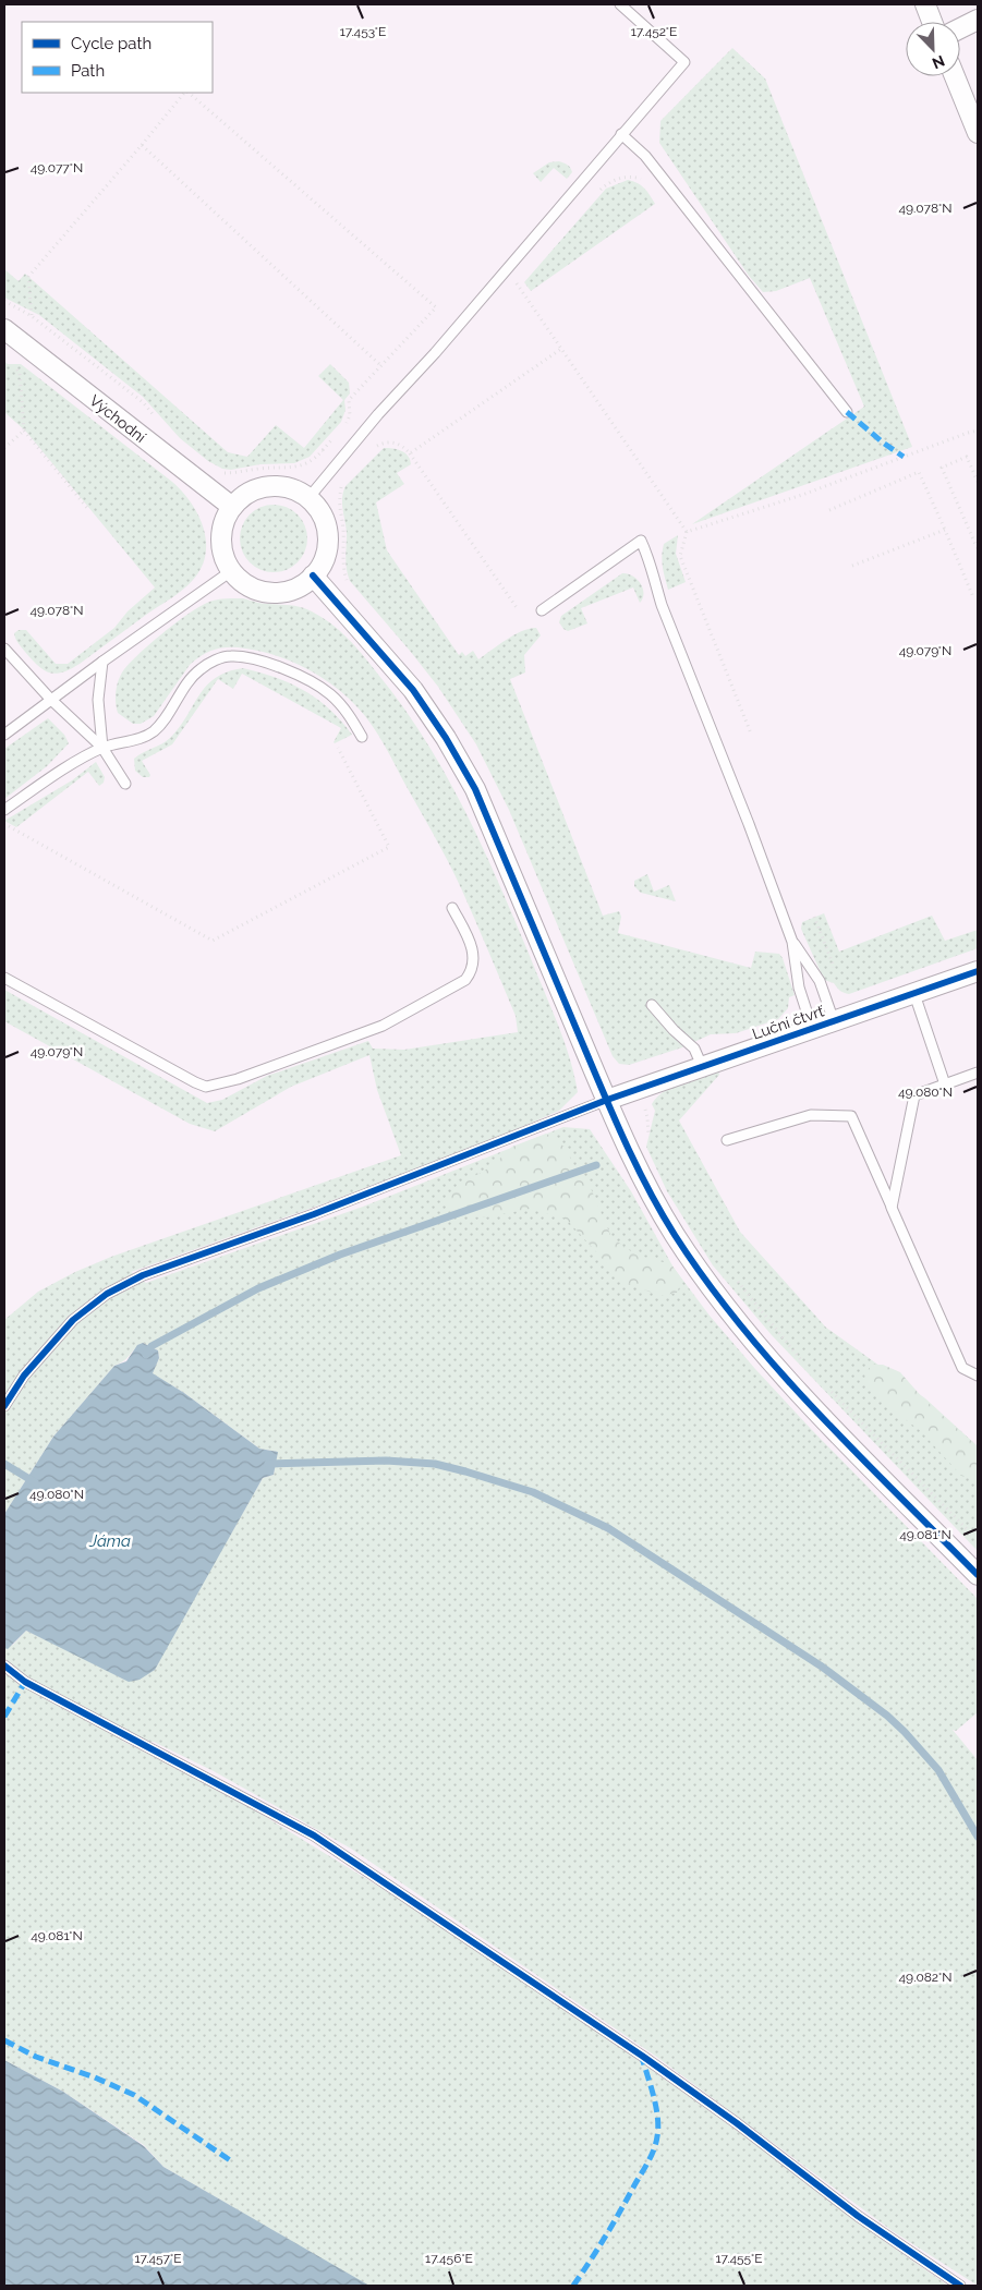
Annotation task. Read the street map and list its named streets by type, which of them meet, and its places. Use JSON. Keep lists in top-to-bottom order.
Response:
{
  "streets": {
    "street": ["Východní", "Luční čtvrť"]
  },
  "water": ["Jáma"],
  "legend": ["Cycle path", "Path"],
  "north": "bottom right",
  "coordinates": [
    "17.453°E",
    "17.452°E",
    "49.077°N",
    "49.078°N",
    "49.079°N",
    "49.080°N",
    "49.081°N",
    "49.082°N",
    "17.457°E",
    "17.456°E",
    "17.455°E"
  ]
}
